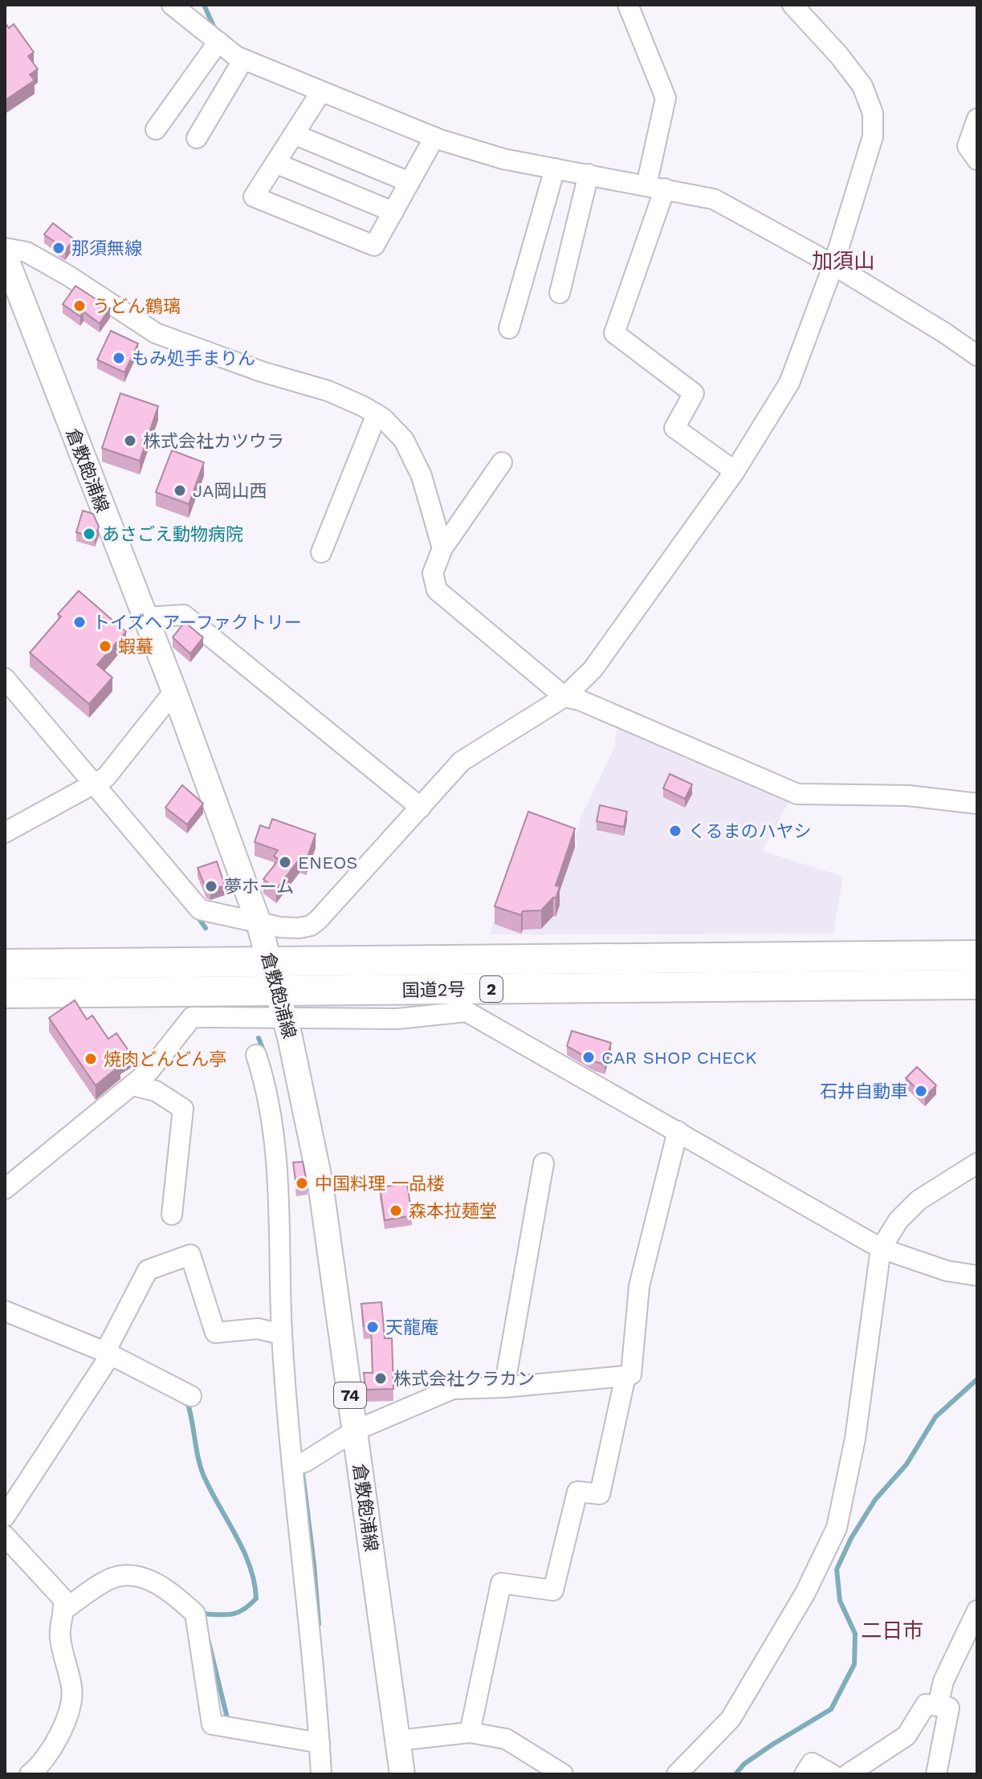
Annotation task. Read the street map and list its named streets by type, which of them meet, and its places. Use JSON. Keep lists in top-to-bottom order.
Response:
{
  "streets": {
    "highway": ["2", "国道2号"],
    "main road": ["倉敷飽浦線", "74"]
  },
  "crossings": [
    ["倉敷飽浦線", "国道2号"]
  ],
  "districts": ["加須山", "二日市"],
  "places": [
    "那須無線",
    "うどん鶴璃",
    "もみ処手まりん",
    "株式会社カツウラ",
    "JA岡山西",
    "あさごえ動物病院",
    "トイズヘアーファクトリー",
    "蝦蟇",
    "くるまのハヤシ",
    "ENEOS",
    "夢ホーム",
    "CAR SHOP CHECK",
    "焼肉どんどん亭",
    "石井自動車",
    "中国料理 一品楼",
    "森本拉麺堂",
    "天龍庵",
    "株式会社クラカン"
  ]
}
